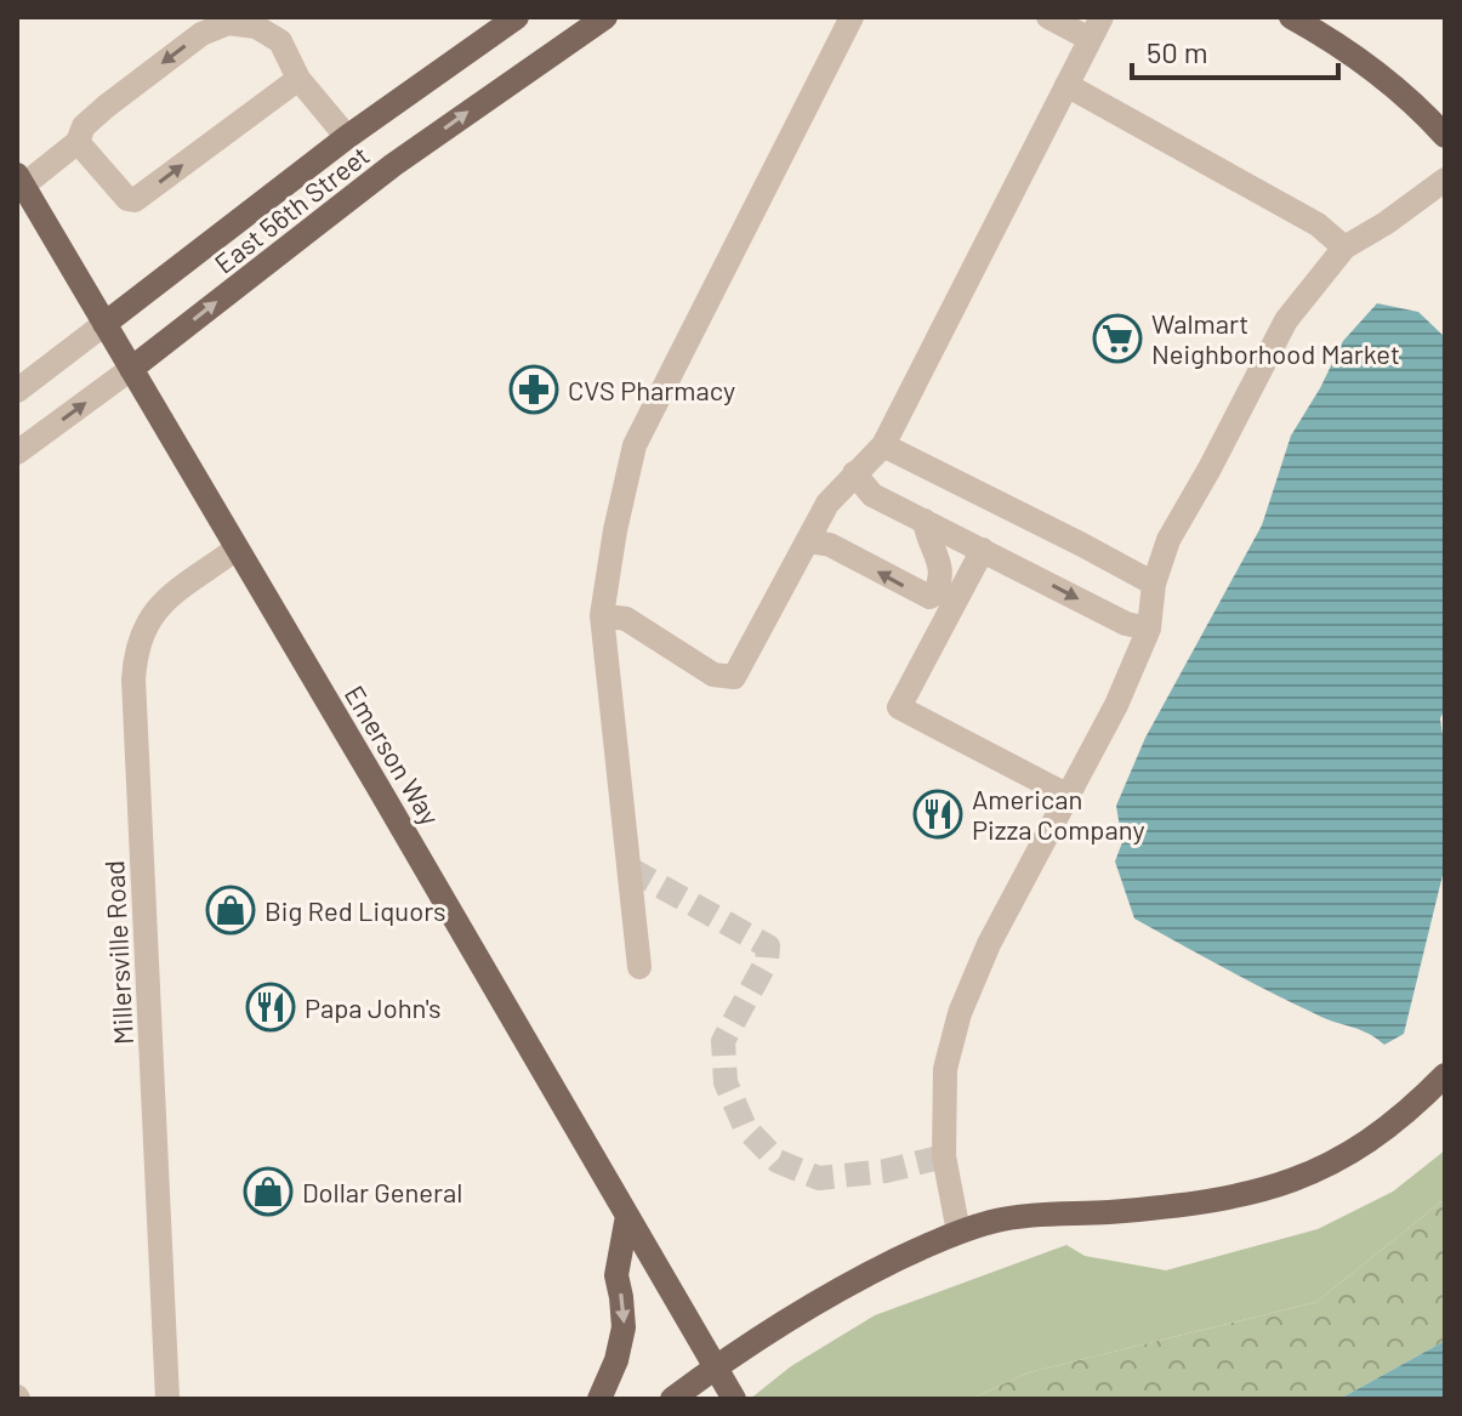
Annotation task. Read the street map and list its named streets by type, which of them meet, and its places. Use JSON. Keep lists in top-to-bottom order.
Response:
{
  "streets": {
    "main road": ["East 56th Street", "Emerson Way"],
    "street": ["Millersville Road"]
  },
  "crossings": [
    ["East 56th Street", "Emerson Way"],
    ["Emerson Way", "Millersville Road"]
  ],
  "places": {
    "supermarket": ["Walmart Neighborhood Market"],
    "pharmacy": ["CVS Pharmacy"],
    "restaurant": ["American Pizza Company", "Papa John's"],
    "shop": ["Big Red Liquors", "Dollar General"]
  },
  "scale_bar": "50 m"
}
